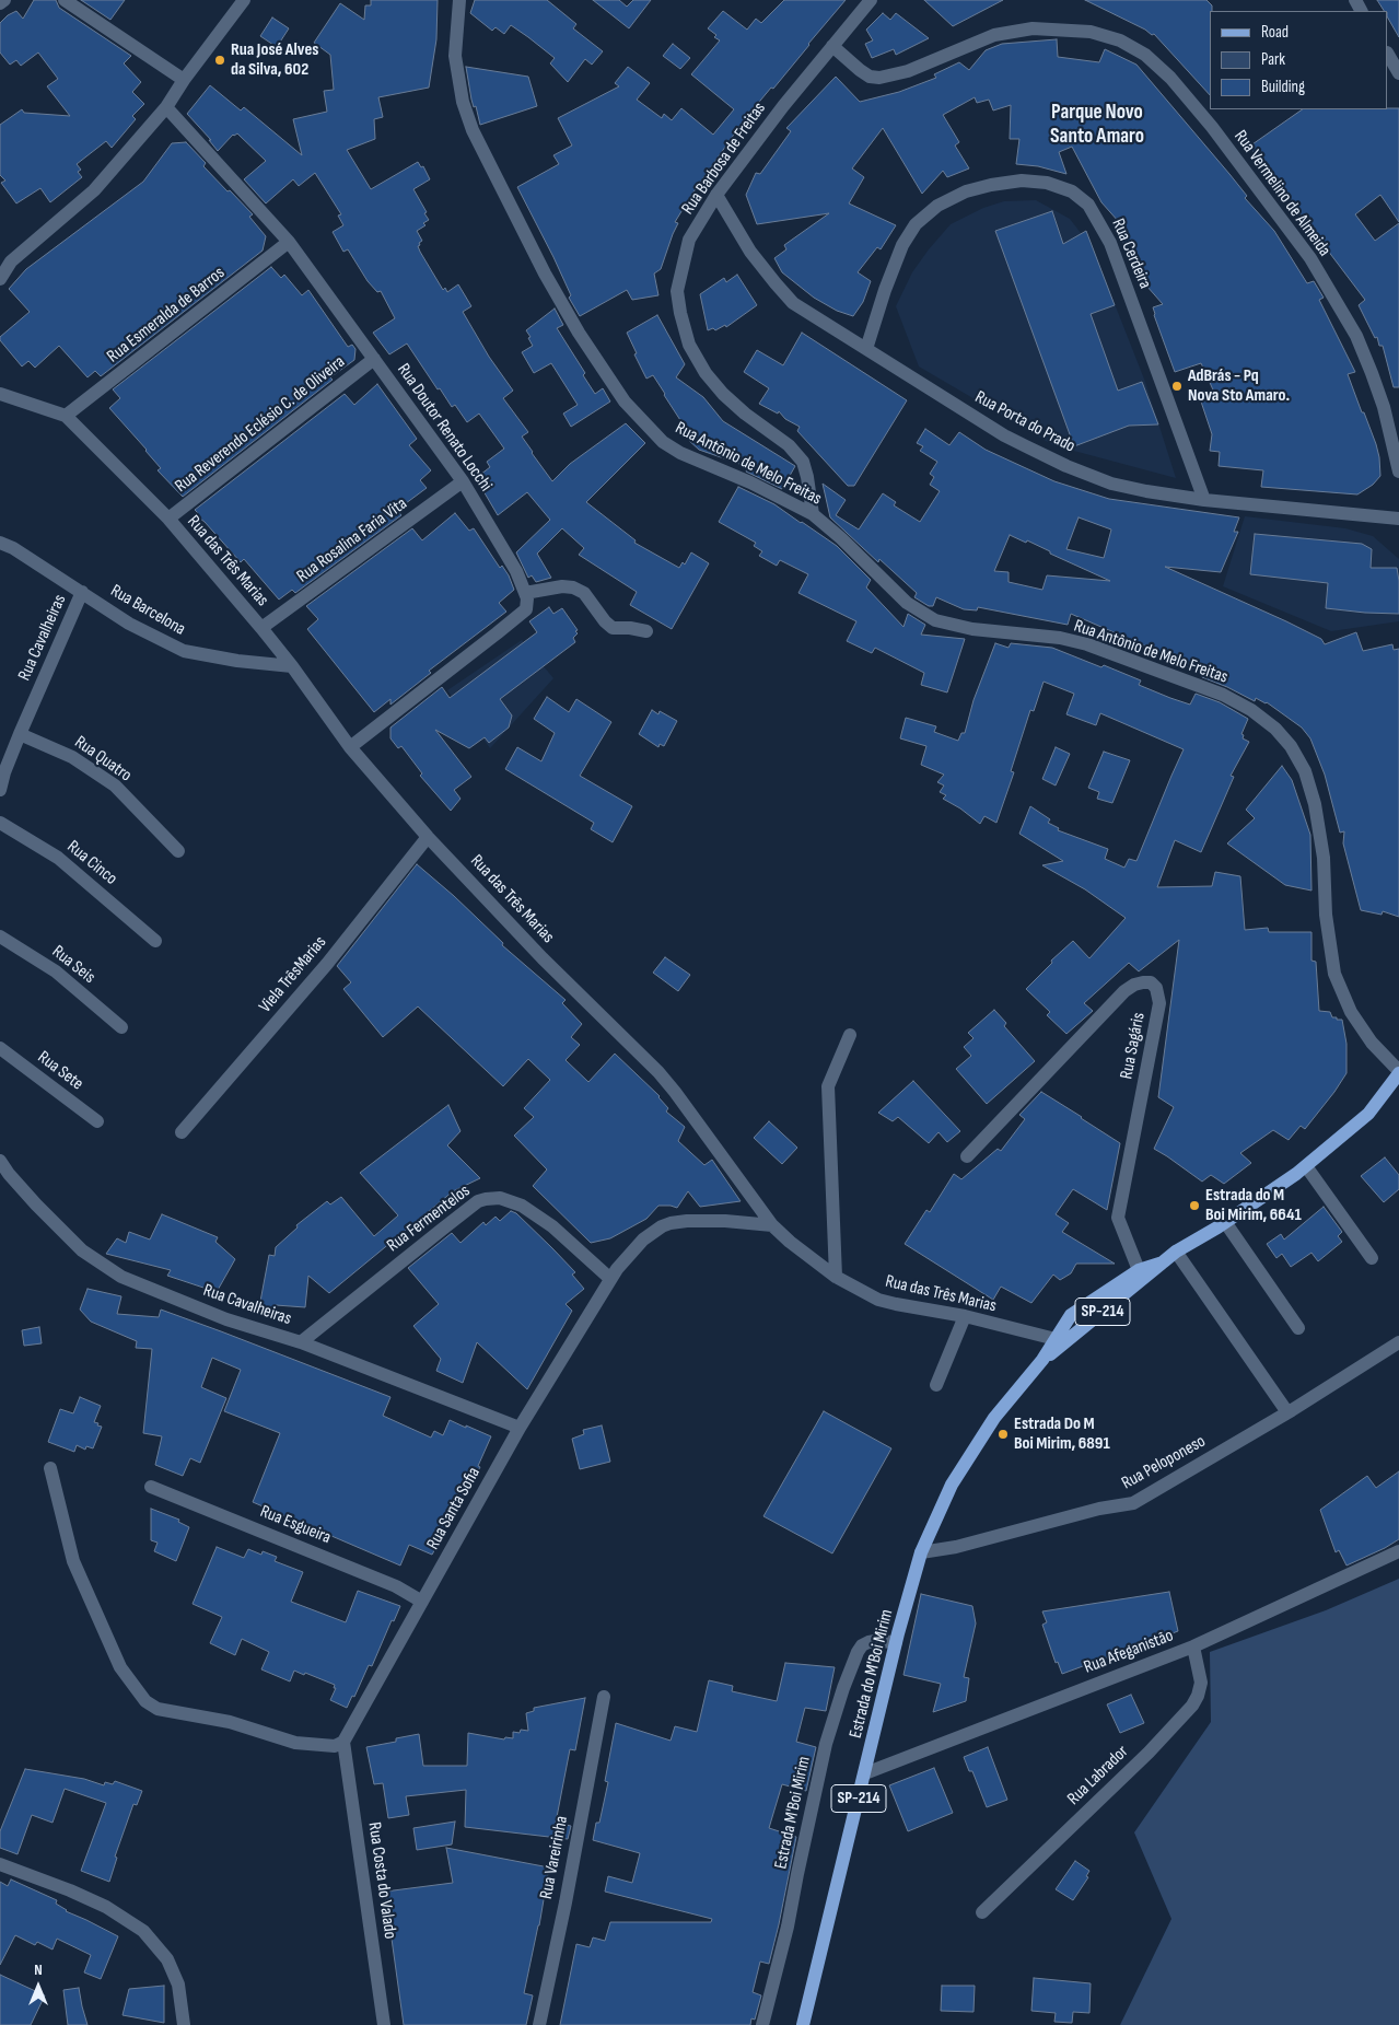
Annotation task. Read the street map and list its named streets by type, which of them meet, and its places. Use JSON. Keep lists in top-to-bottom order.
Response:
{
  "streets": {
    "main road": ["SP-214", "Estrada do M'Boi Mirim"],
    "street": [
      "Rua Barbosa de Freitas",
      "Rua Vermelino de Almeida",
      "Rua Cerdeira",
      "Rua Esmeralda de Barros",
      "Rua Porta do Prado",
      "Rua Reverendo Eclésio C. de Oliveira",
      "Rua Doutor Renato Locchi",
      "Rua Antônio de Melo Freitas",
      "Rua Rosalina Faria Vita",
      "Rua das Três Marias",
      "Rua Barcelona",
      "Rua Cavalheiras",
      "Rua Quatro",
      "Rua Cinco",
      "Rua Seis",
      "Viela TrêsMarias",
      "Rua Sagáris",
      "Rua Sete",
      "Rua Fermentelos",
      "Rua Peloponeso",
      "Rua Santa Sofia",
      "Rua Esgueira",
      "Rua Afeganistão",
      "Rua Labrador",
      "Estrada M'Boi Mirim",
      "Rua Vareirinha",
      "Rua Costa do Valado"
    ]
  },
  "crossings": [
    ["Rua Barbosa de Freitas", "Rua Vermelino de Almeida"],
    ["Rua Barbosa de Freitas", "Rua Porta do Prado"],
    ["Rua Barbosa de Freitas", "Rua Antônio de Melo Freitas"],
    ["Rua Cerdeira", "Rua Porta do Prado"],
    ["Rua Esmeralda de Barros", "Rua Doutor Renato Locchi"],
    ["Rua Esmeralda de Barros", "Rua das Três Marias"],
    ["Rua Reverendo Eclésio C. de Oliveira", "Rua Doutor Renato Locchi"],
    ["Rua Reverendo Eclésio C. de Oliveira", "Rua das Três Marias"],
    ["Rua Doutor Renato Locchi", "Rua Rosalina Faria Vita"],
    ["Rua Antônio de Melo Freitas", "Estrada do M'Boi Mirim"],
    ["Rua Rosalina Faria Vita", "Rua das Três Marias"],
    ["Rua das Três Marias", "Rua Barcelona"],
    ["Rua das Três Marias", "Viela TrêsMarias"],
    ["Rua das Três Marias", "Rua Santa Sofia"],
    ["Rua das Três Marias", "Estrada do M'Boi Mirim"],
    ["Rua Barcelona", "Rua Cavalheiras"],
    ["Rua Cavalheiras", "Rua Quatro"],
    ["Rua Cavalheiras", "Rua Fermentelos"],
    ["Rua Cavalheiras", "Rua Santa Sofia"],
    ["Rua Sagáris", "Estrada do M'Boi Mirim"],
    ["Rua Fermentelos", "Rua Santa Sofia"],
    ["Rua Peloponeso", "Estrada do M'Boi Mirim"],
    ["Rua Santa Sofia", "Rua Esgueira"],
    ["Rua Santa Sofia", "Rua Costa do Valado"],
    ["Rua Afeganistão", "Estrada do M'Boi Mirim"],
    ["Rua Afeganistão", "Rua Labrador"],
    ["Estrada do M'Boi Mirim", "Estrada M'Boi Mirim"]
  ],
  "districts": ["Parque Novo Santo Amaro"],
  "places": [
    "Rua José Alves da Silva, 602",
    "AdBrás - Pq Nova Sto Amaro.",
    "Estrada do M Boi Mirim, 6641",
    "Estrada Do M Boi Mirim, 6891"
  ],
  "legend": ["Road", "Park", "Building"],
  "north": "top"
}
